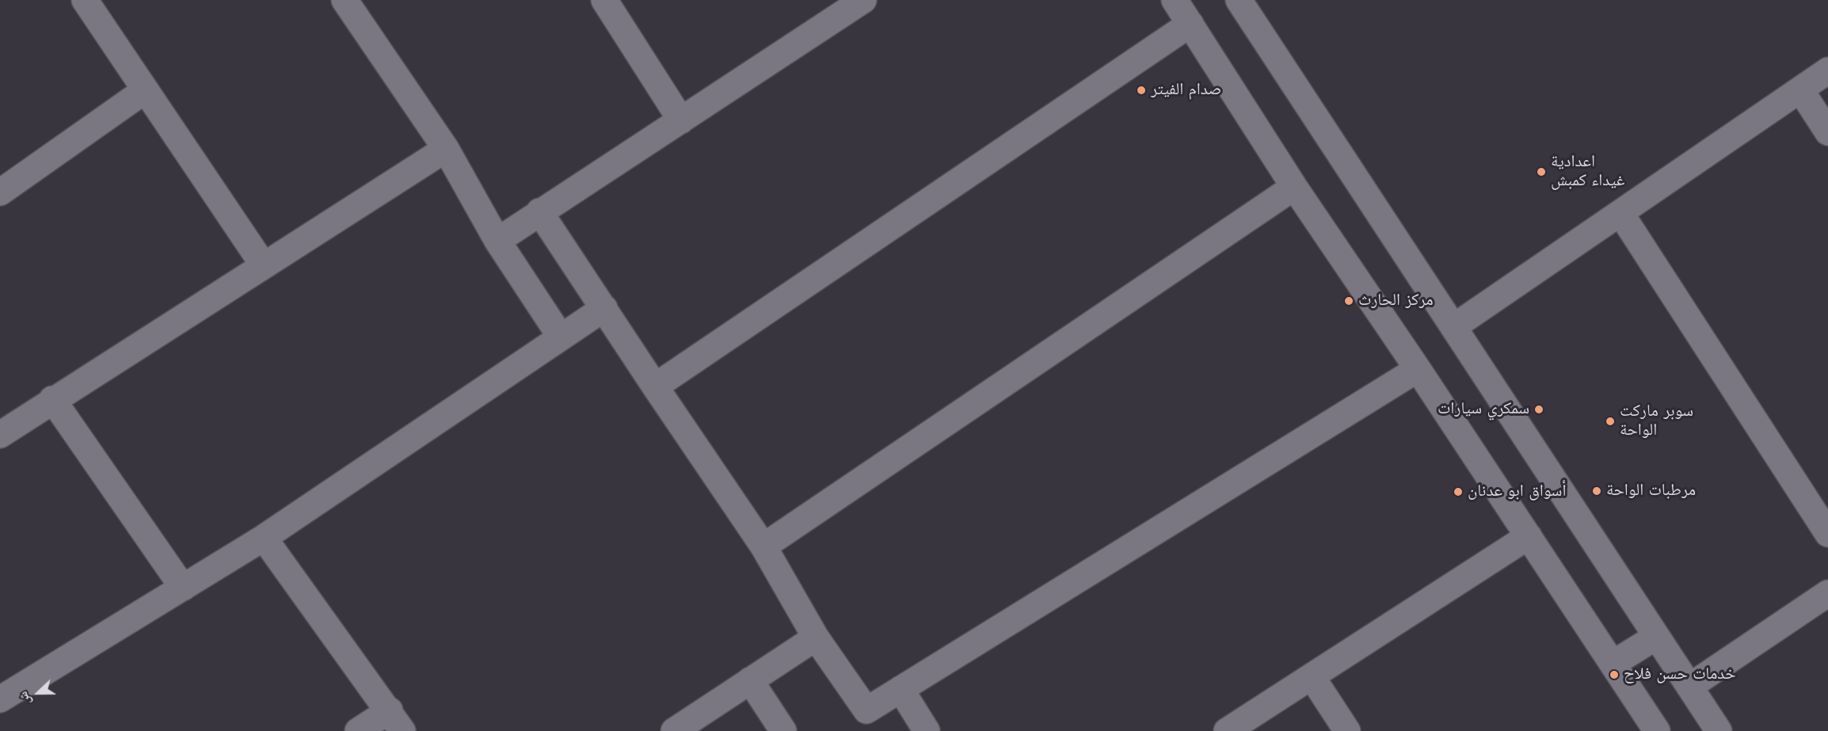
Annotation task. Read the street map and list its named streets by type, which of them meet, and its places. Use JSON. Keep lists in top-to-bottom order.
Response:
{
  "places": [
    "صدام الفيتر",
    "اعدادية غيداء كمبش",
    "مركز الحارث",
    "سمكري سيارات",
    "سوبر ماركت الواحة",
    "مرطبات الواحة",
    "أسواق ابو عدنان",
    "خدمات حسن فلاح"
  ],
  "north": "left"
}
